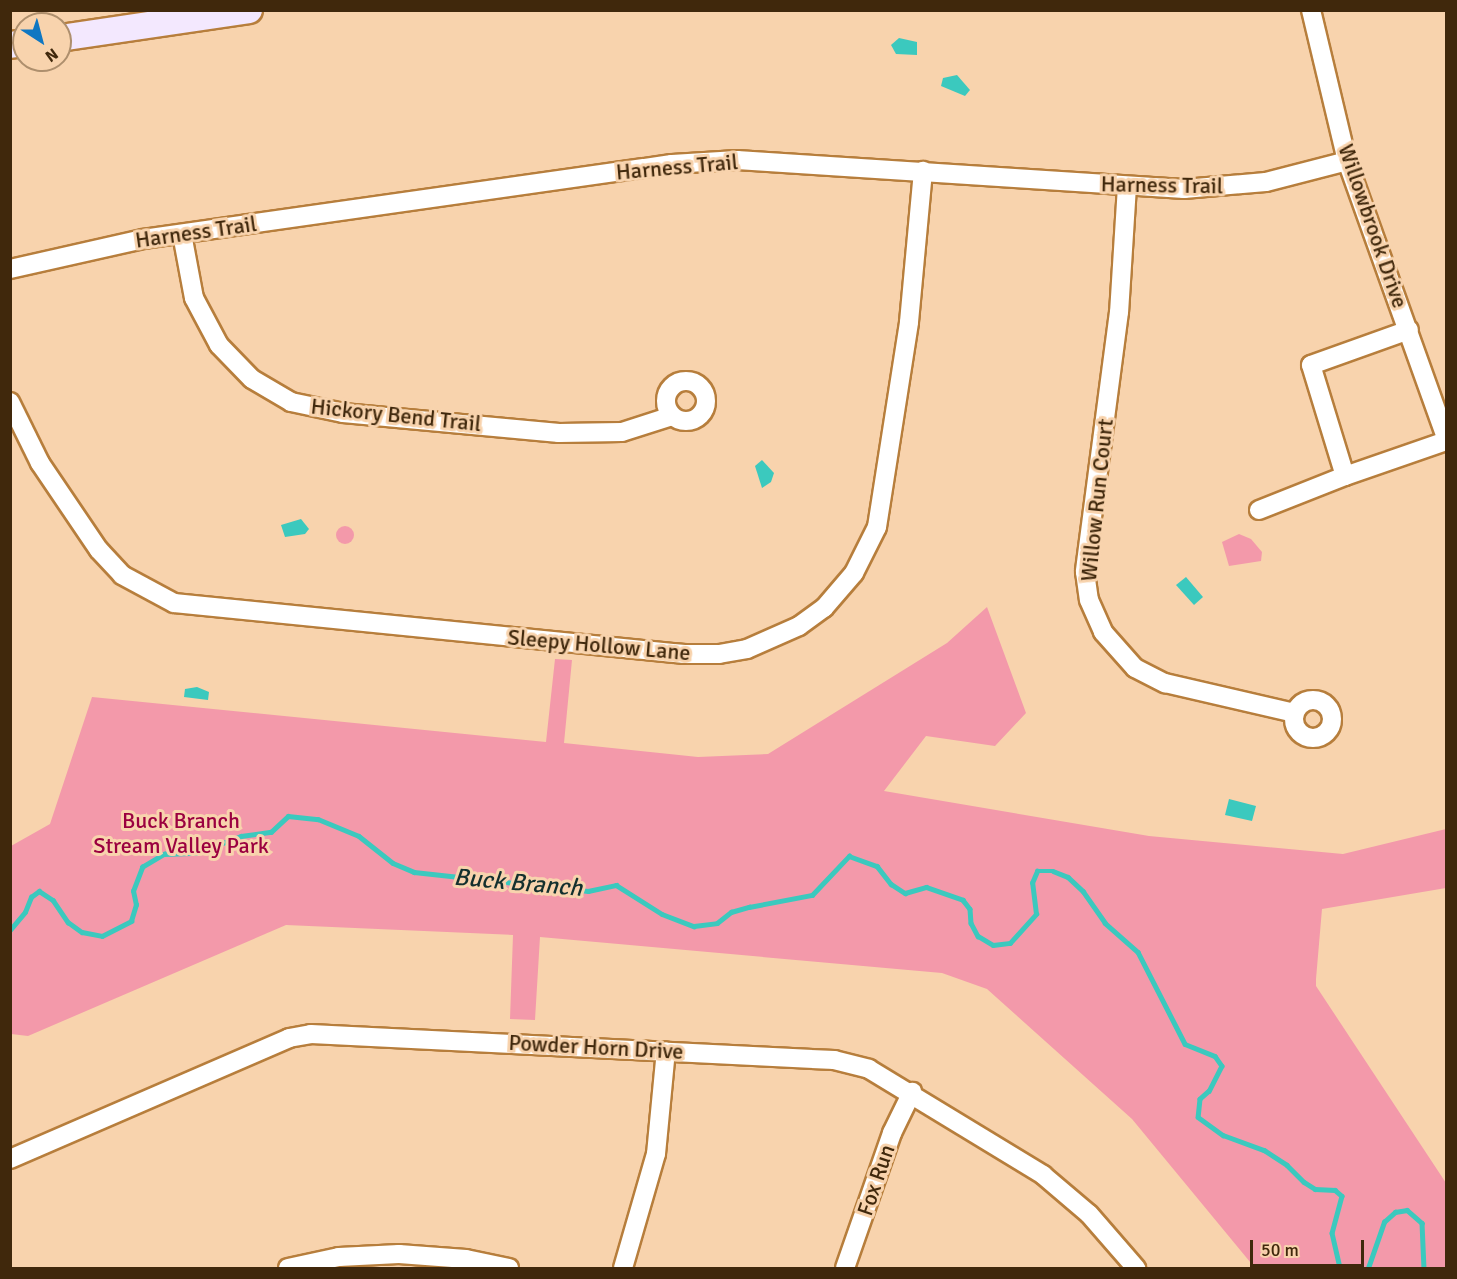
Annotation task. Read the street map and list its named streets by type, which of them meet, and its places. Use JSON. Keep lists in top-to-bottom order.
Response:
{
  "streets": {
    "street": [
      "Harness Trail",
      "Willowbrook Drive",
      "Hickory Bend Trail",
      "Willow Run Court",
      "Sleepy Hollow Lane",
      "Powder Horn Drive",
      "Fox Run"
    ]
  },
  "crossings": [
    ["Harness Trail", "Willowbrook Drive"],
    ["Harness Trail", "Hickory Bend Trail"],
    ["Harness Trail", "Willow Run Court"],
    ["Harness Trail", "Sleepy Hollow Lane"],
    ["Powder Horn Drive", "Fox Run"]
  ],
  "water": ["Buck Branch"],
  "parks": ["Buck Branch Stream Valley Park"],
  "scale_bar": "50 m",
  "north": "bottom right"
}
